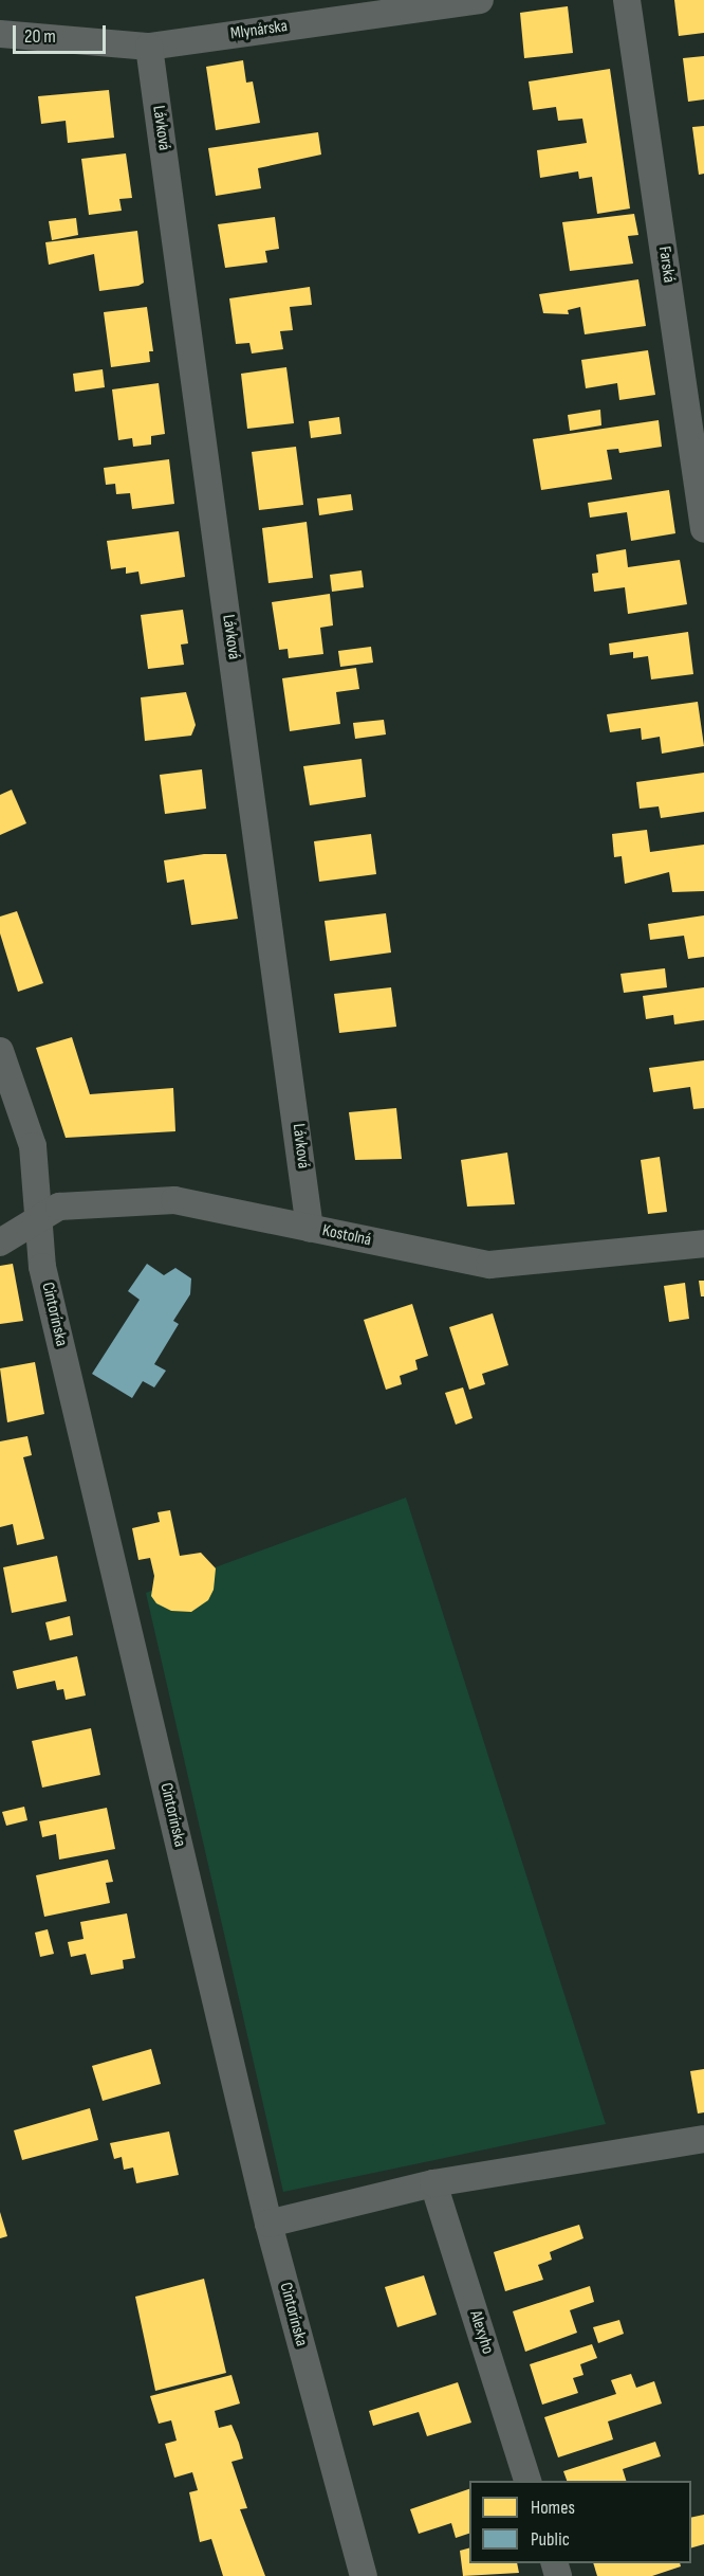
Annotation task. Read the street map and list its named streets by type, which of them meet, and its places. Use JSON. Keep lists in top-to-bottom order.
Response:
{
  "streets": {
    "street": [
      "Mlynárska",
      "Lávková",
      "Farská",
      "Kostolná",
      "Cintorínska",
      "Alexyho"
    ]
  },
  "crossings": [
    ["Mlynárska", "Lávková"],
    ["Lávková", "Kostolná"],
    ["Kostolná", "Cintorínska"]
  ],
  "legend": ["Homes", "Public"],
  "scale_bar": "20 m"
}
